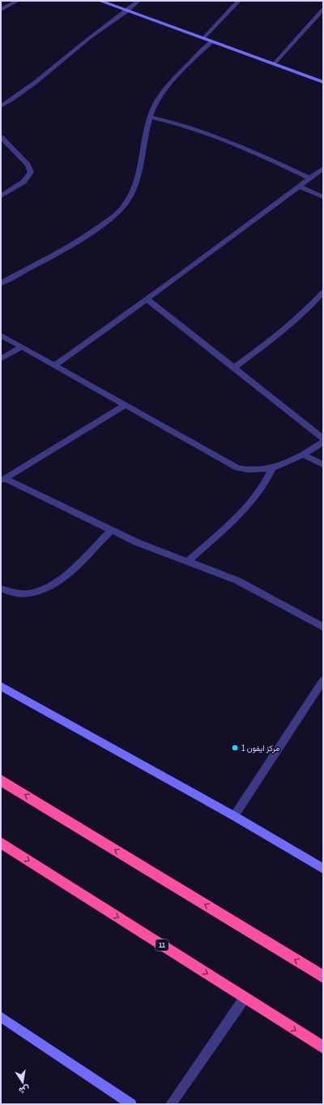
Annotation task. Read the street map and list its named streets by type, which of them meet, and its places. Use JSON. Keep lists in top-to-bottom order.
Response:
{
  "streets": {
    "highway": ["11"]
  },
  "places": ["مركز ايفون 1"],
  "north": "bottom"
}
